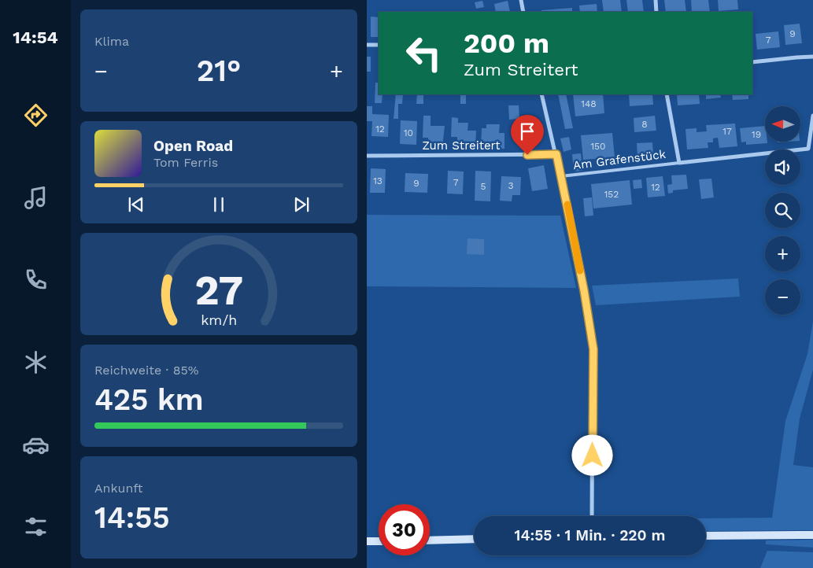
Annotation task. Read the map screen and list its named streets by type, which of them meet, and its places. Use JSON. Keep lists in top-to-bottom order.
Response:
{
  "streets": {
    "street": ["Zum Streitert", "Am Grafenstück"]
  },
  "house_numbers": [
    "9",
    "7",
    "148",
    "8",
    "12",
    "17",
    "10",
    "19",
    "150",
    "13",
    "7",
    "9",
    "3",
    "5",
    "12",
    "152"
  ],
  "north": "left",
  "page": {
    "tabs": "14:54",
    "tile": [
      "Klima",
      ["Reichweite · 85%", "425 km"],
      ["Ankunft", "14:55"]
    ],
    "turn": ["200 m", "Zum Streitert"],
    "heat": ["−", "21°", "+"],
    "map_buttons": ["+", "−"],
    "song": ["Open Road", "Tom Ferris"],
    "limit": "30",
    "trip": "14:55 · 1 Min. · 220 m",
    "gauge": ["27", "km/h"]
  }
}
